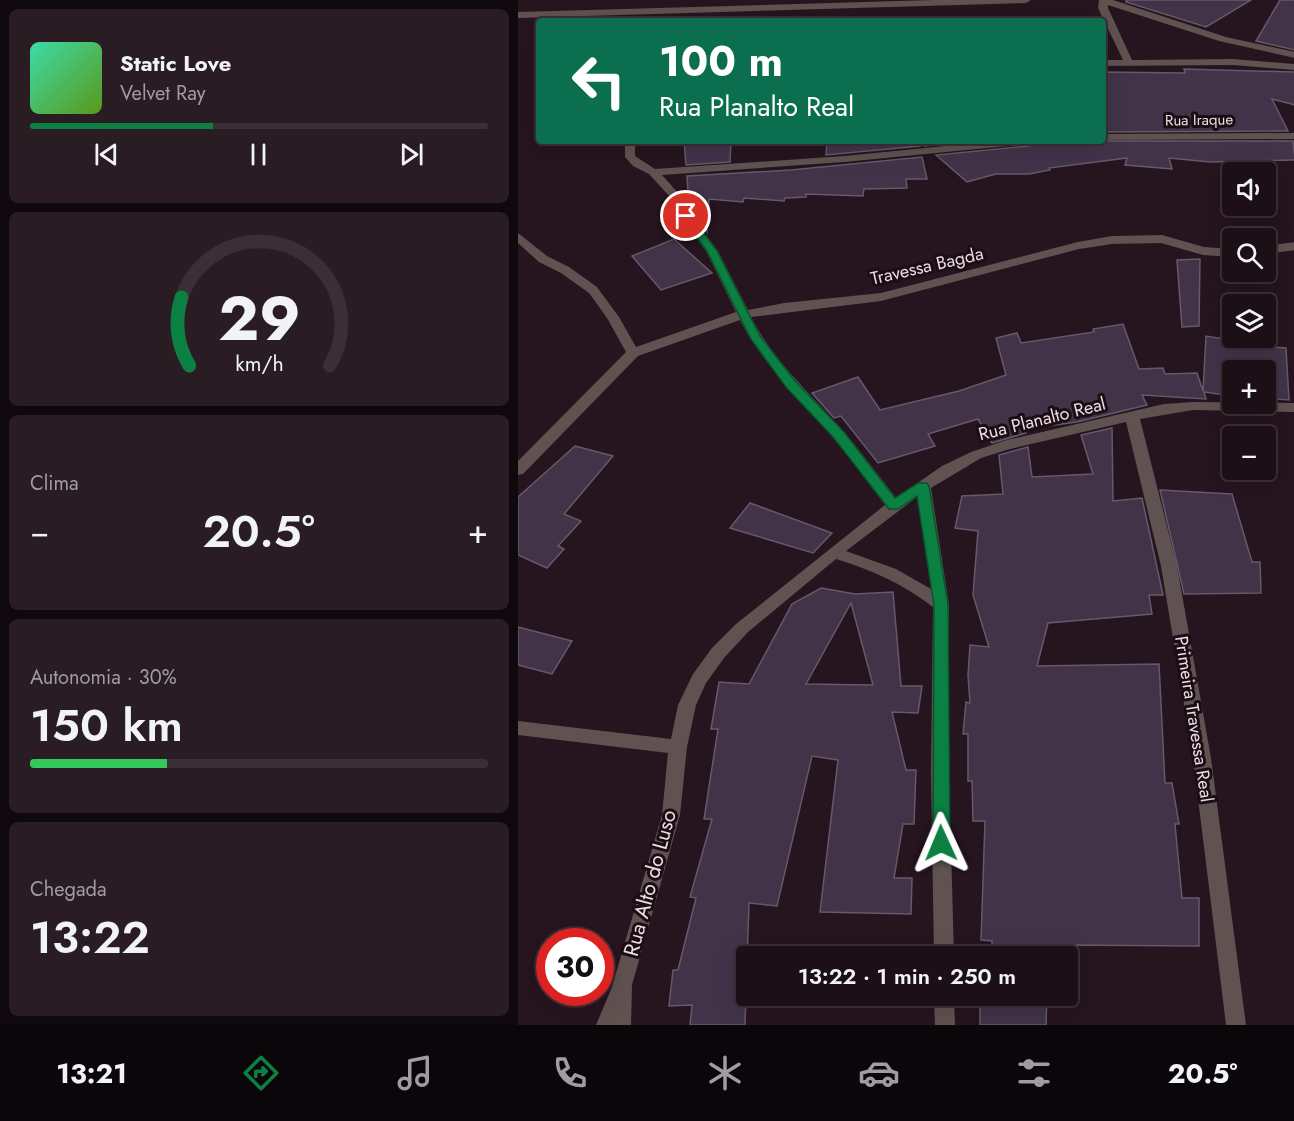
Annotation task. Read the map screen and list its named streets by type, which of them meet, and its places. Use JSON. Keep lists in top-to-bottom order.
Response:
{
  "streets": {
    "street": [
      "Rua Iraque",
      "Travessa Bagda",
      "Rua Planalto Real",
      "Primeira Travessa Real",
      "Rua Alto do Luso"
    ]
  },
  "crossings": [
    ["Rua Planalto Real", "Primeira Travessa Real"],
    ["Rua Planalto Real", "Rua Alto do Luso"]
  ],
  "page": {
    "turn": ["100 m", "Rua Planalto Real"],
    "song": ["Static Love", "Velvet Ray"],
    "map_buttons": ["+", "−"],
    "tile": [
      "Clima",
      ["Autonomia · 30%", "150 km"],
      ["Chegada", "13:22"]
    ],
    "heat": ["−", "20.5°", "+"],
    "limit": "30",
    "trip": "13:22 · 1 min · 250 m",
    "tabs": ["13:21", "20.5°"],
    "gauge": ["29", "km/h"]
  }
}
